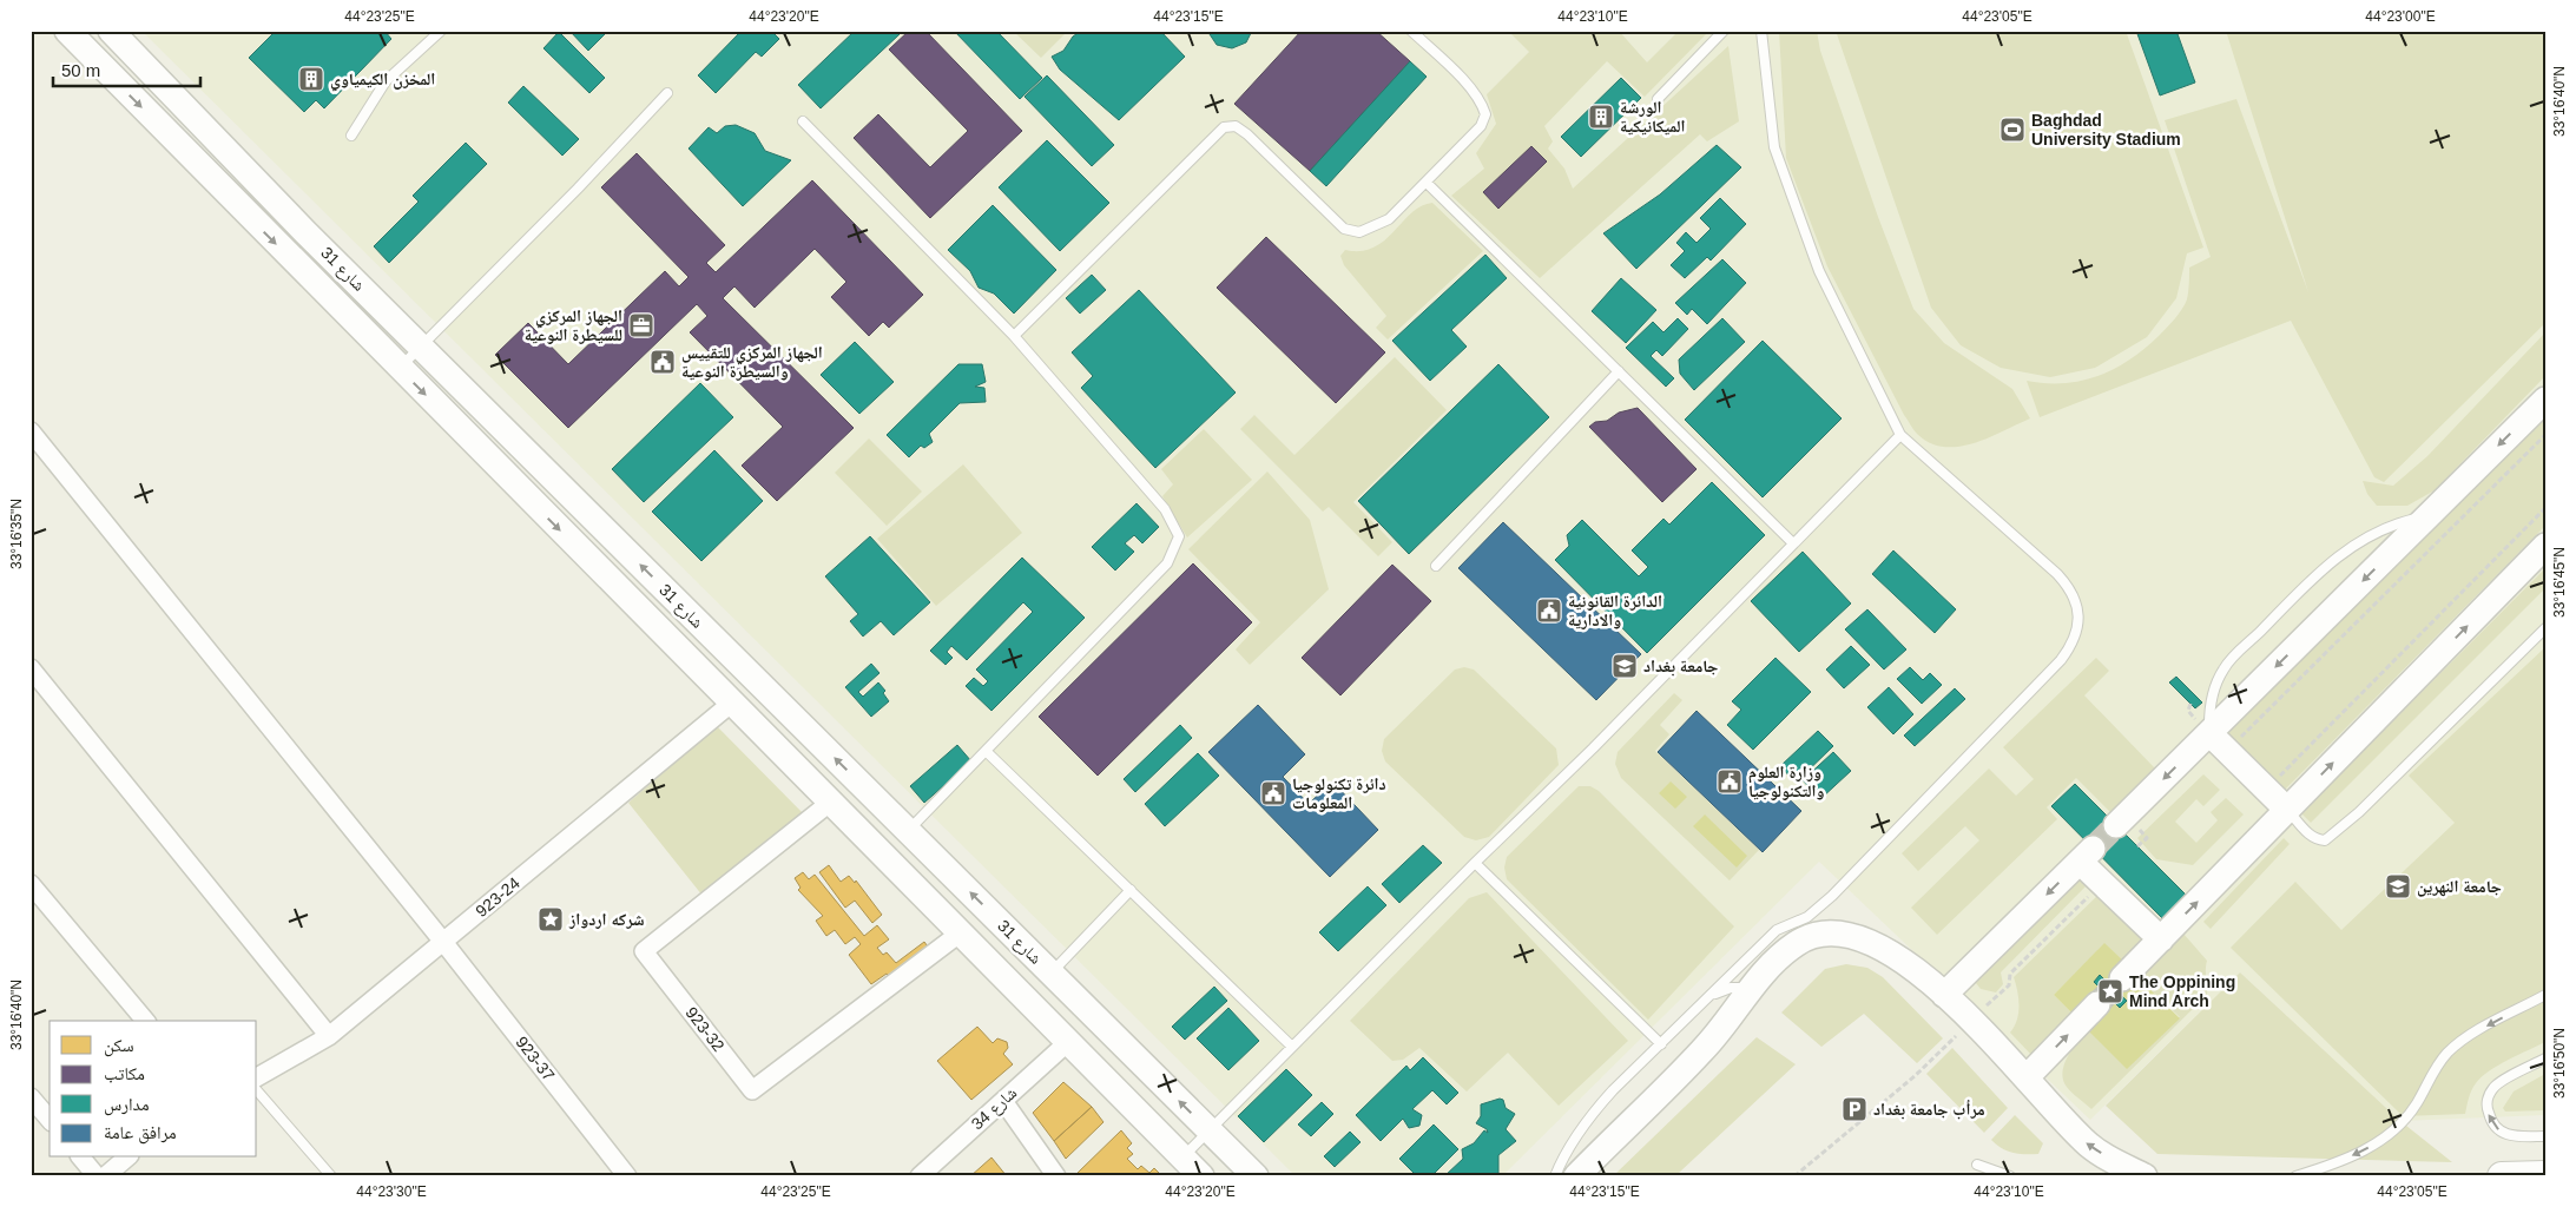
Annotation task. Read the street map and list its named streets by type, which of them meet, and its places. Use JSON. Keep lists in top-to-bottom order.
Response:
{
  "streets": {
    "street": [
      "شارع 31",
      "923-24",
      "923-32",
      "923-37",
      "شارع 34"
    ]
  },
  "crossings": [
    ["شارع 31", "923-24"],
    ["شارع 31", "923-32"],
    ["شارع 31", "شارع 34"],
    ["923-24", "923-37"]
  ],
  "places": {
    "building": ["المخزن الكيمياوي", "الورشة الميكانيكية"],
    "sports": ["Baghdad University Stadium"],
    "office": ["الجهاز المركزي للسيطرة النوعية"],
    "public building": [
      "الجهاز المركزي للتقييس والسيطرة النوعية",
      "الدائرة القانونية والادارية",
      "وزارة العلوم والتكنولوجيا",
      "دائرة تكنولوجيا المعلومات"
    ],
    "school or university": ["جامعة بغداد", "جامعة النهرين"],
    "place": ["شركه اردواز", "The Oppining Mind Arch"],
    "parking": ["مرأب جامعة بغداد"]
  },
  "legend": [
    "سكن",
    "مكاتب",
    "مدارس",
    "مرافق عامة"
  ],
  "scale_bar": "50 m",
  "coordinates": [
    "44°23'25\"E",
    "44°23'20\"E",
    "44°23'15\"E",
    "44°23'10\"E",
    "44°23'05\"E",
    "44°23'00\"E",
    "33°16'40\"N",
    "33°16'35\"N",
    "33°16'45\"N",
    "33°16'50\"N",
    "44°23'30\"E"
  ]
}
